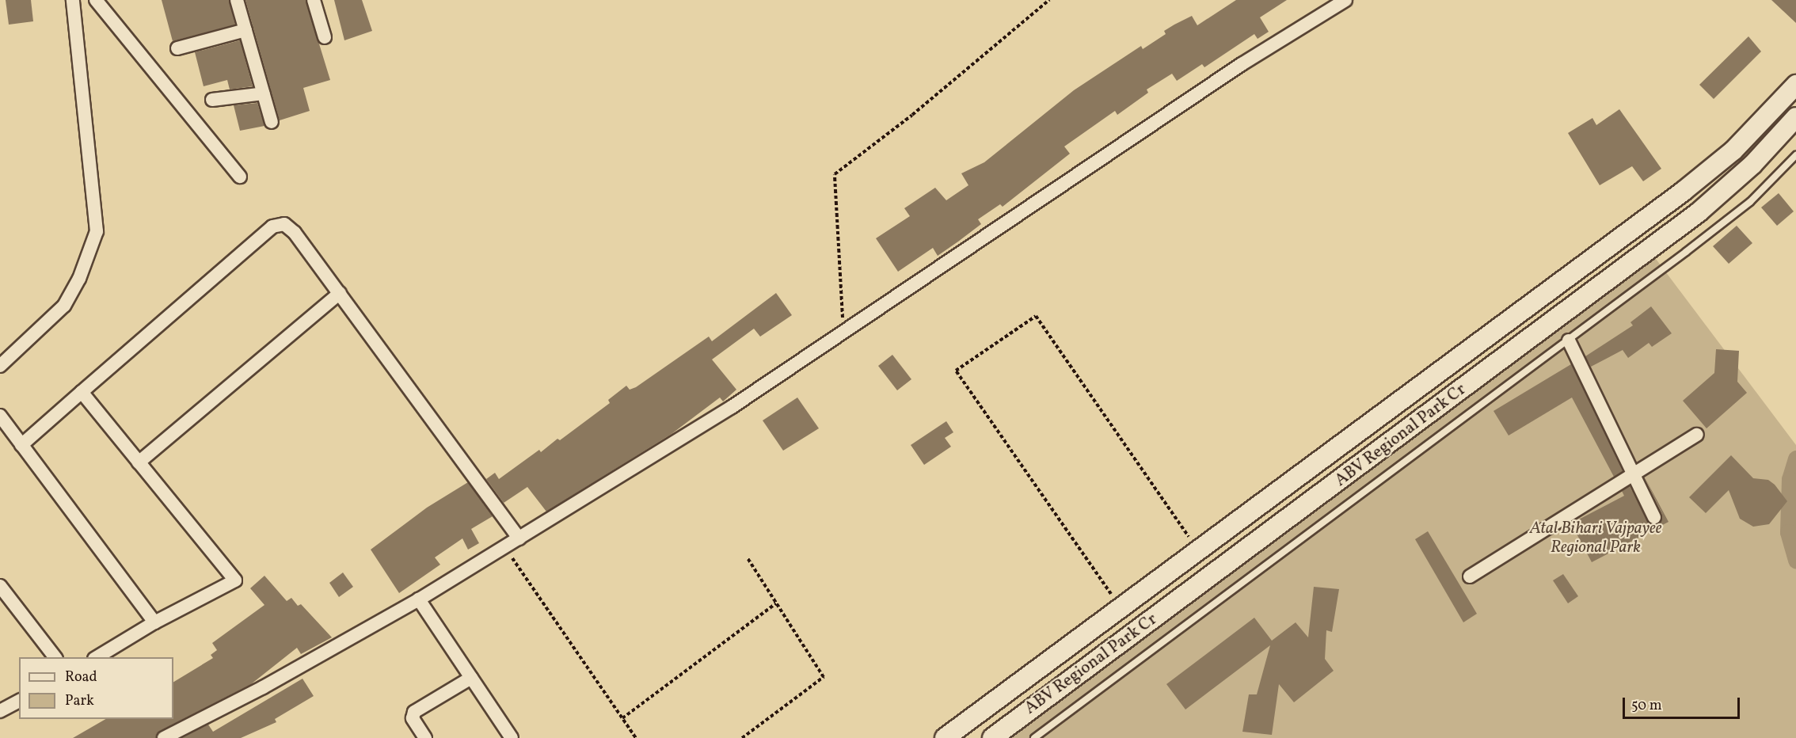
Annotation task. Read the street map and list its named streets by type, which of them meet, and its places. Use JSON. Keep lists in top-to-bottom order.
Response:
{
  "streets": {
    "street": ["ABV Regional Park Cr"]
  },
  "parks": ["Atal Bihari Vajpayee Regional Park"],
  "legend": ["Road", "Park"],
  "scale_bar": "50 m"
}
